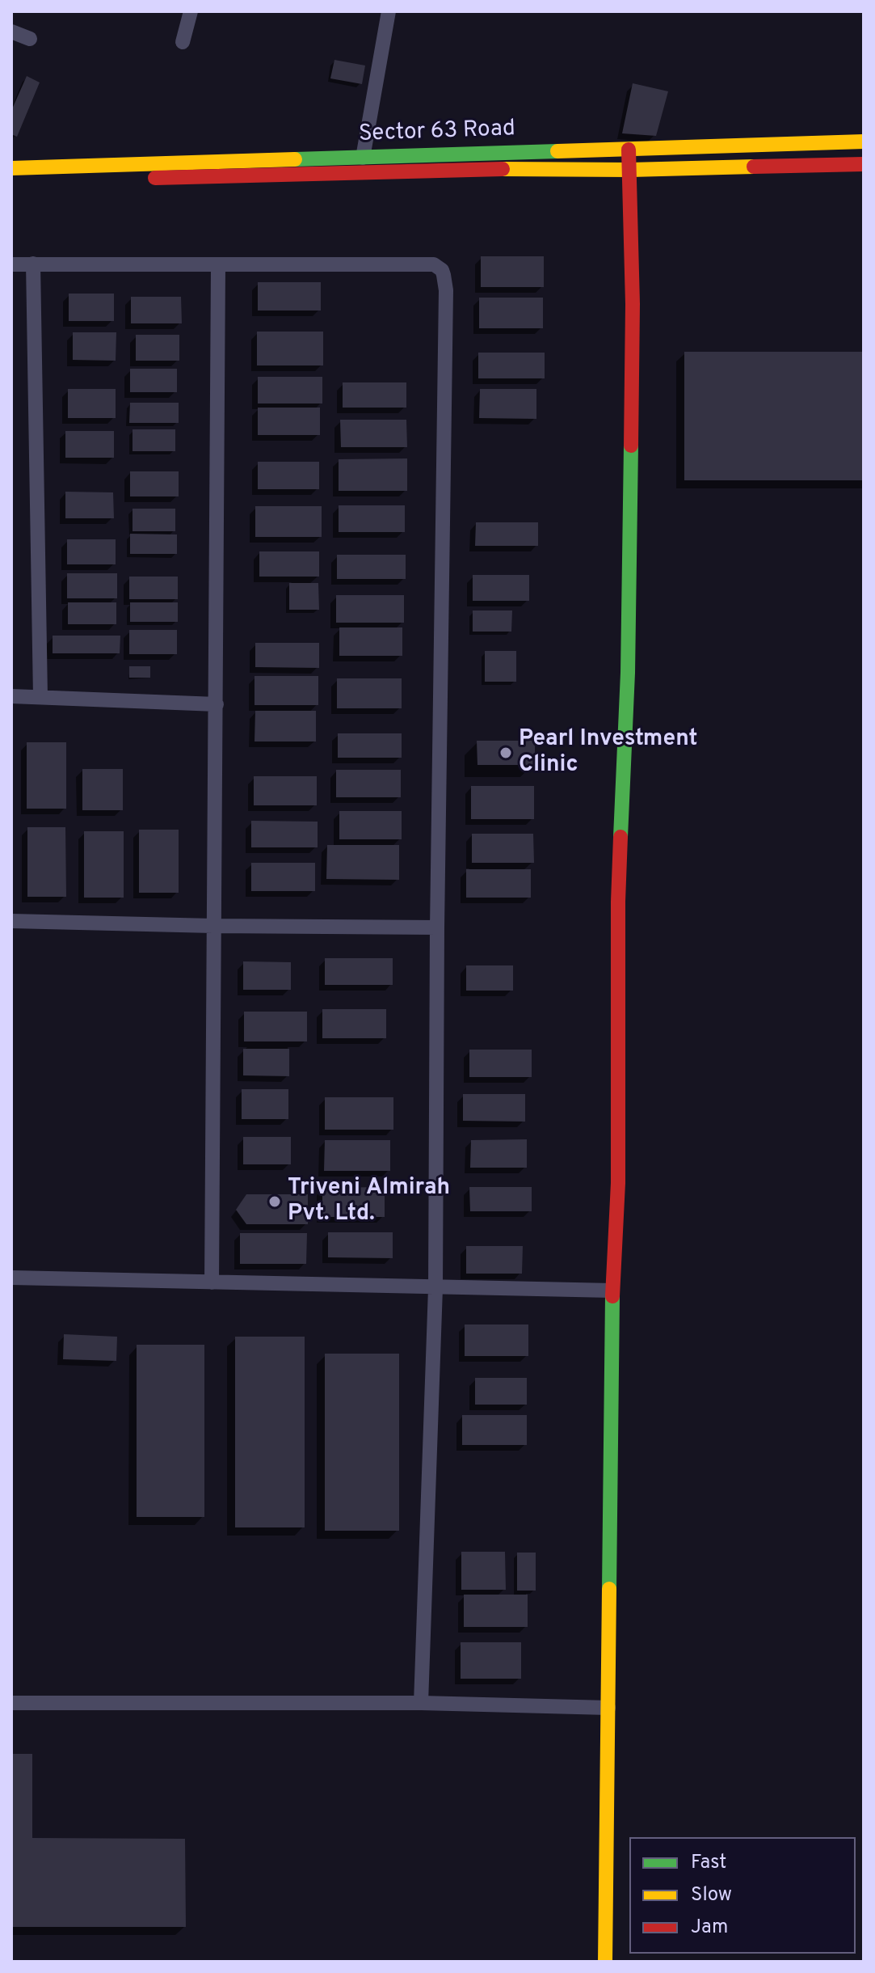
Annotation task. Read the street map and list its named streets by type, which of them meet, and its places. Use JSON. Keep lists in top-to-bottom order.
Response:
{
  "streets": {
    "street": ["Sector 63 Road"]
  },
  "places": ["Pearl Investment Clinic", "Triveni Almirah Pvt. Ltd."],
  "legend": ["Fast", "Slow", "Jam"]
}
